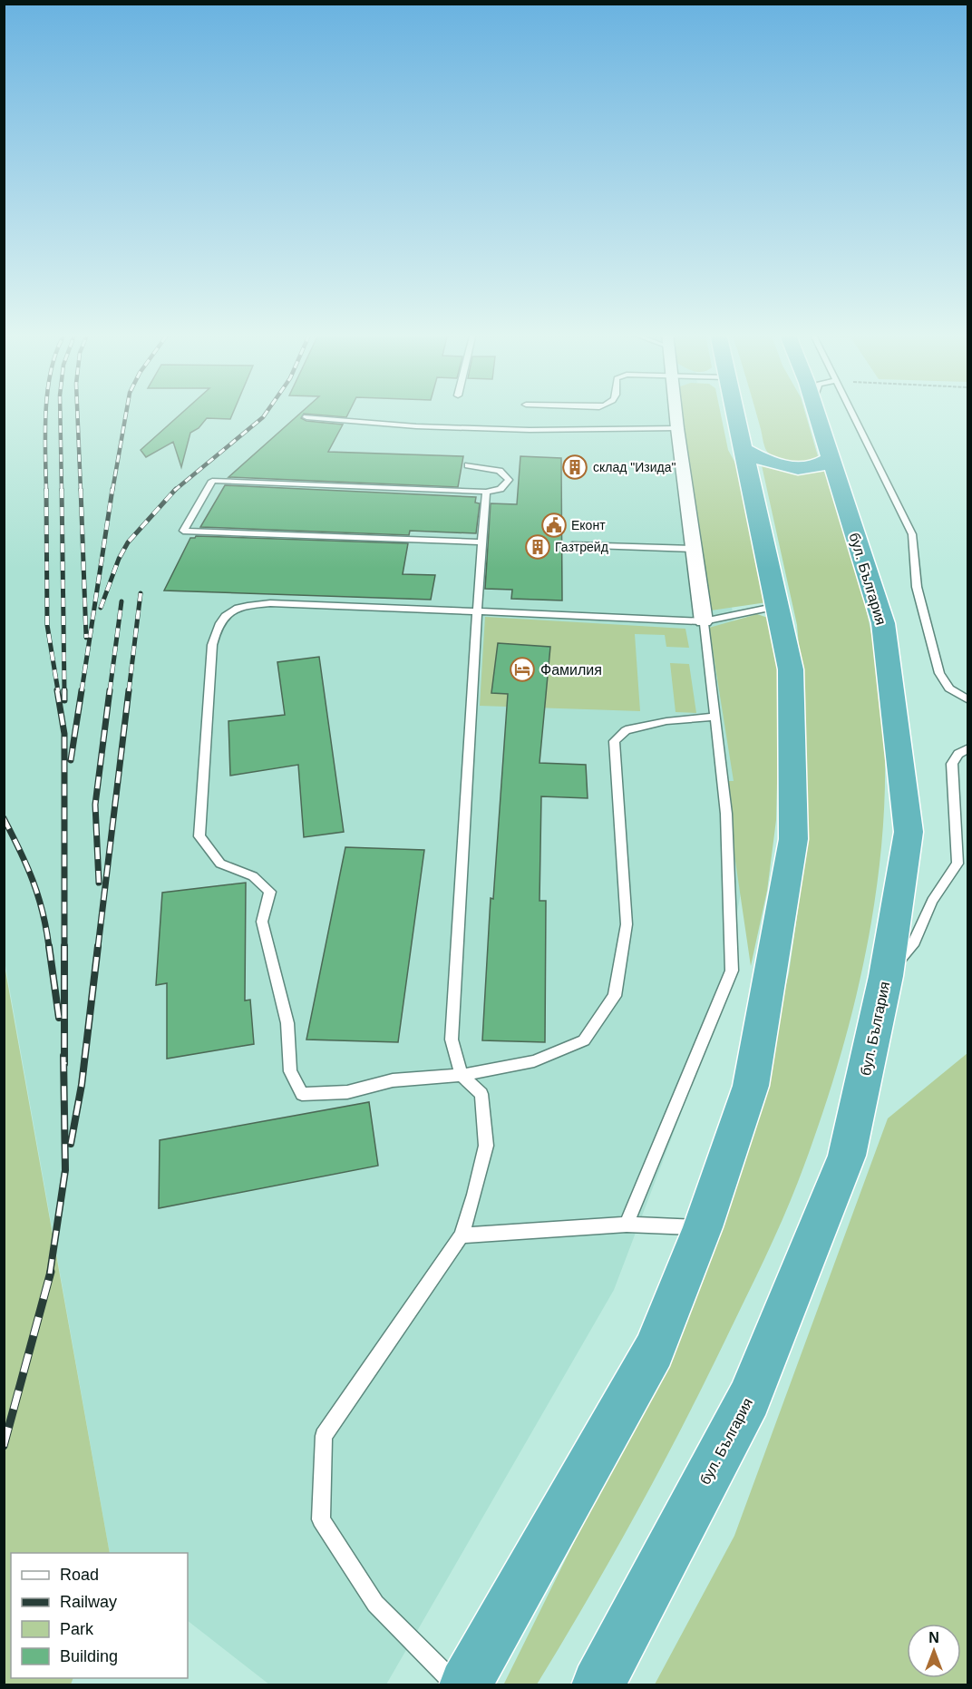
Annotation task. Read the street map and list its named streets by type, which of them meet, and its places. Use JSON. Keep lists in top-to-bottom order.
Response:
{
  "streets": {
    "highway": ["бул. България"]
  },
  "places": {
    "building": ["склад \"Изида\"", "Газтрейд"],
    "public building": ["Еконт"],
    "hotel": ["Фамилия"]
  },
  "legend": [
    "Road",
    "Railway",
    "Park",
    "Building"
  ],
  "north": "top"
}
